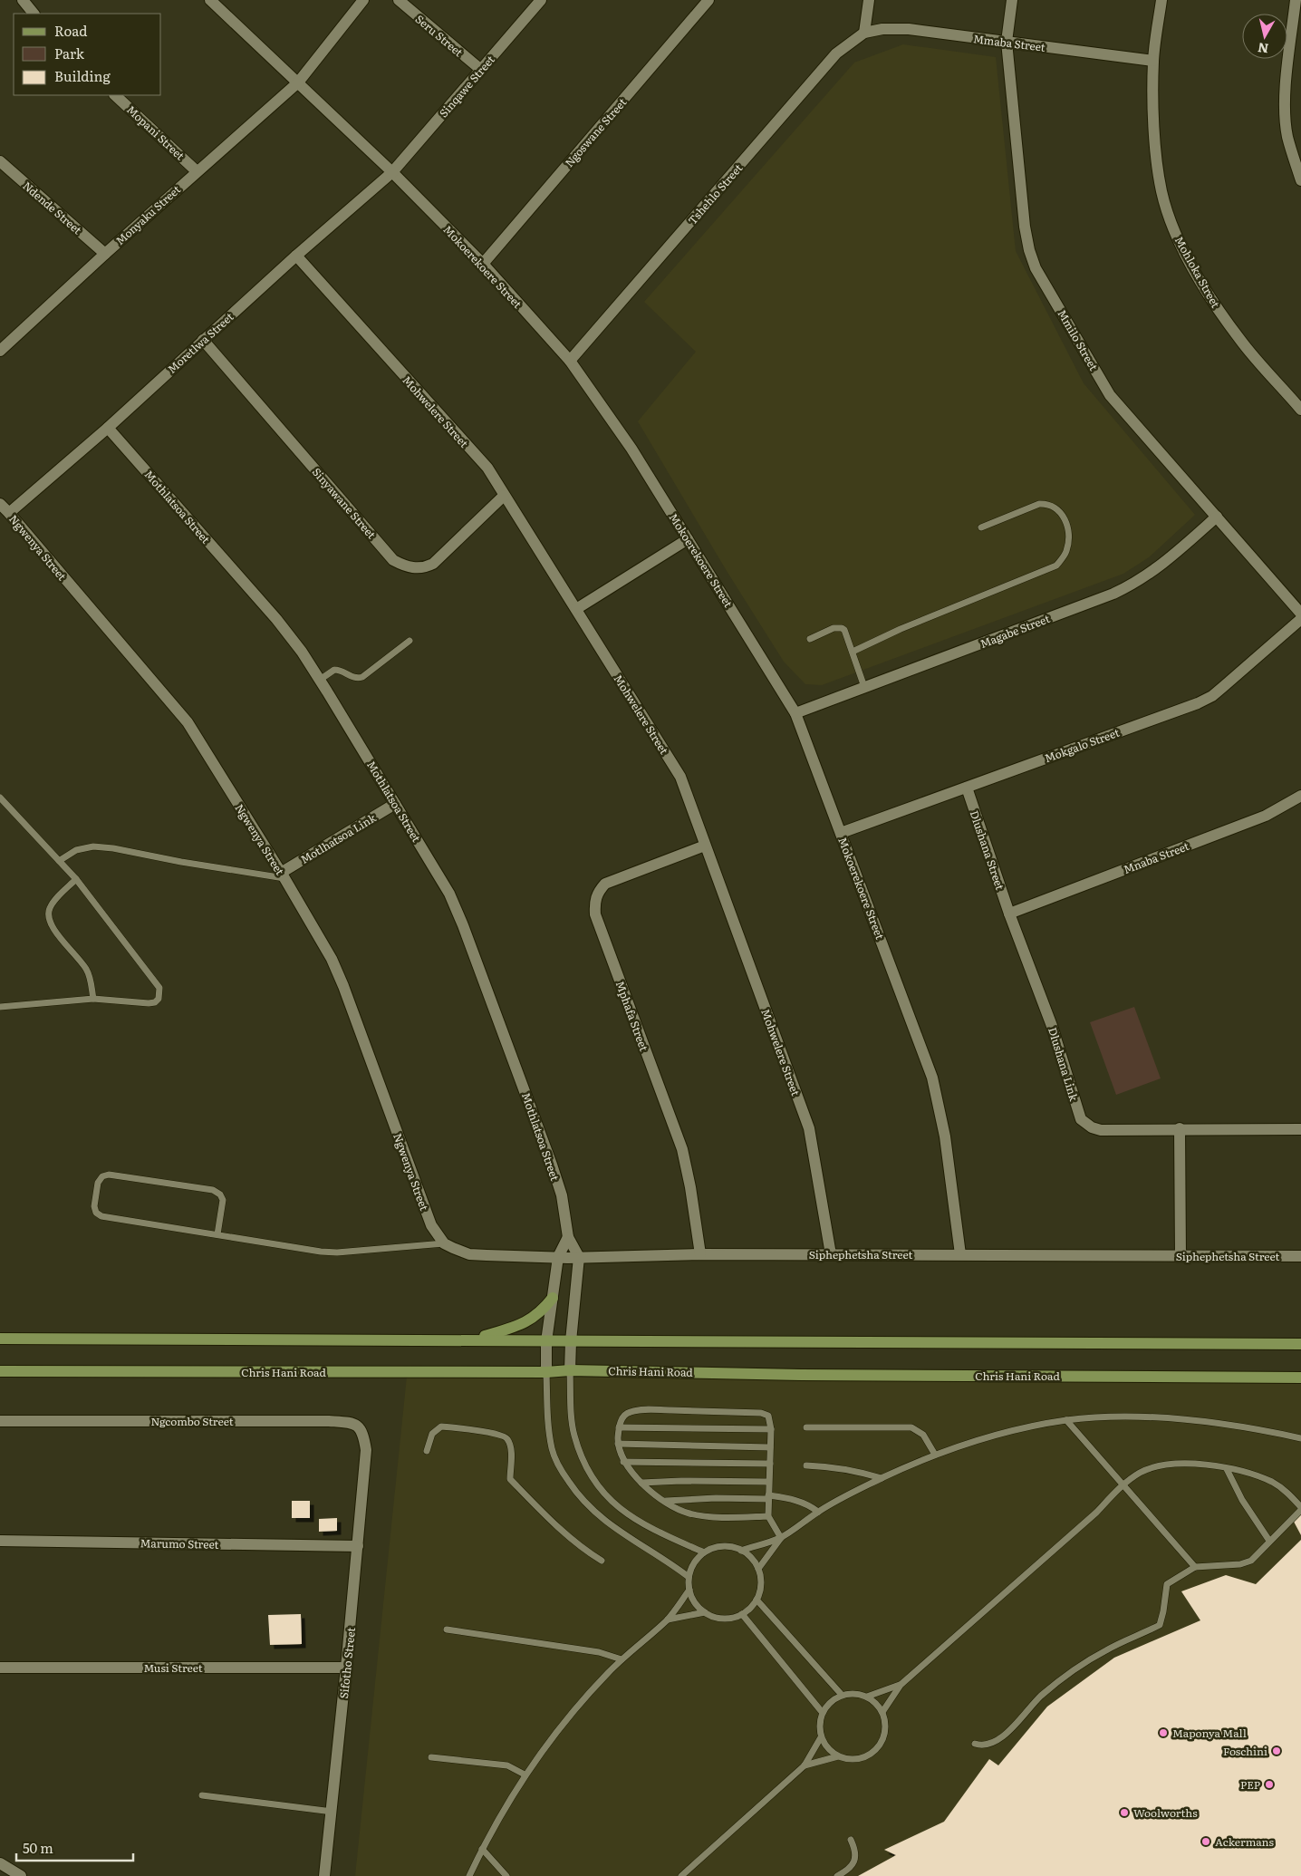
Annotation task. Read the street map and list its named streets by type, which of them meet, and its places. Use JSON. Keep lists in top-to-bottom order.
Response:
{
  "streets": {
    "main road": ["Chris Hani Road"],
    "street": [
      "Seru Street",
      "Mmaba Street",
      "Sinqawe Street",
      "Mopani Street",
      "Ngoswane Street",
      "Tshehlo Street",
      "Ndende Street",
      "Monyaku Street",
      "Mokoerekoere Street",
      "Mohloka Street",
      "Mmilo Street",
      "Moretlwa Street",
      "Mohwelere Street",
      "Sinyawane Street",
      "Mothlatsoa Street",
      "Ngwenya Street",
      "Magabe Street",
      "Mokgalo Street",
      "Motlhatsoa Link",
      "Dlushana Street",
      "Mnaba Street",
      "Mphafa Street",
      "Dlushana Link",
      "Siphephetsha Street",
      "Ngcombo Street",
      "Marumo Street",
      "Sifotho Street",
      "Musi Street"
    ]
  },
  "crossings": [
    ["Seru Street", "Sinqawe Street"],
    ["Mmaba Street", "Tshehlo Street"],
    ["Mmaba Street", "Mohloka Street"],
    ["Mmaba Street", "Mmilo Street"],
    ["Sinqawe Street", "Mokoerekoere Street"],
    ["Sinqawe Street", "Moretlwa Street"],
    ["Mopani Street", "Monyaku Street"],
    ["Ngoswane Street", "Mokoerekoere Street"],
    ["Tshehlo Street", "Mokoerekoere Street"],
    ["Ndende Street", "Monyaku Street"],
    ["Monyaku Street", "Mokoerekoere Street"],
    ["Mokoerekoere Street", "Moretlwa Street"],
    ["Mokoerekoere Street", "Magabe Street"],
    ["Mokoerekoere Street", "Mokgalo Street"],
    ["Mokoerekoere Street", "Siphephetsha Street"],
    ["Mmilo Street", "Magabe Street"],
    ["Moretlwa Street", "Mohwelere Street"],
    ["Moretlwa Street", "Sinyawane Street"],
    ["Moretlwa Street", "Mothlatsoa Street"],
    ["Moretlwa Street", "Ngwenya Street"],
    ["Mohwelere Street", "Sinyawane Street"],
    ["Mohwelere Street", "Mphafa Street"],
    ["Mohwelere Street", "Siphephetsha Street"],
    ["Mothlatsoa Street", "Motlhatsoa Link"],
    ["Mothlatsoa Street", "Siphephetsha Street"],
    ["Ngwenya Street", "Motlhatsoa Link"],
    ["Ngwenya Street", "Siphephetsha Street"],
    ["Mokgalo Street", "Dlushana Street"],
    ["Dlushana Street", "Mnaba Street"],
    ["Dlushana Street", "Dlushana Link"],
    ["Mnaba Street", "Dlushana Link"],
    ["Mphafa Street", "Siphephetsha Street"],
    ["Ngcombo Street", "Sifotho Street"],
    ["Marumo Street", "Sifotho Street"],
    ["Sifotho Street", "Musi Street"]
  ],
  "places": [
    "Maponya Mall",
    "Foschini",
    "PEP",
    "Woolworths",
    "Ackermans"
  ],
  "legend": ["Road", "Park", "Building"],
  "scale_bar": "50 m",
  "north": "bottom"
}
